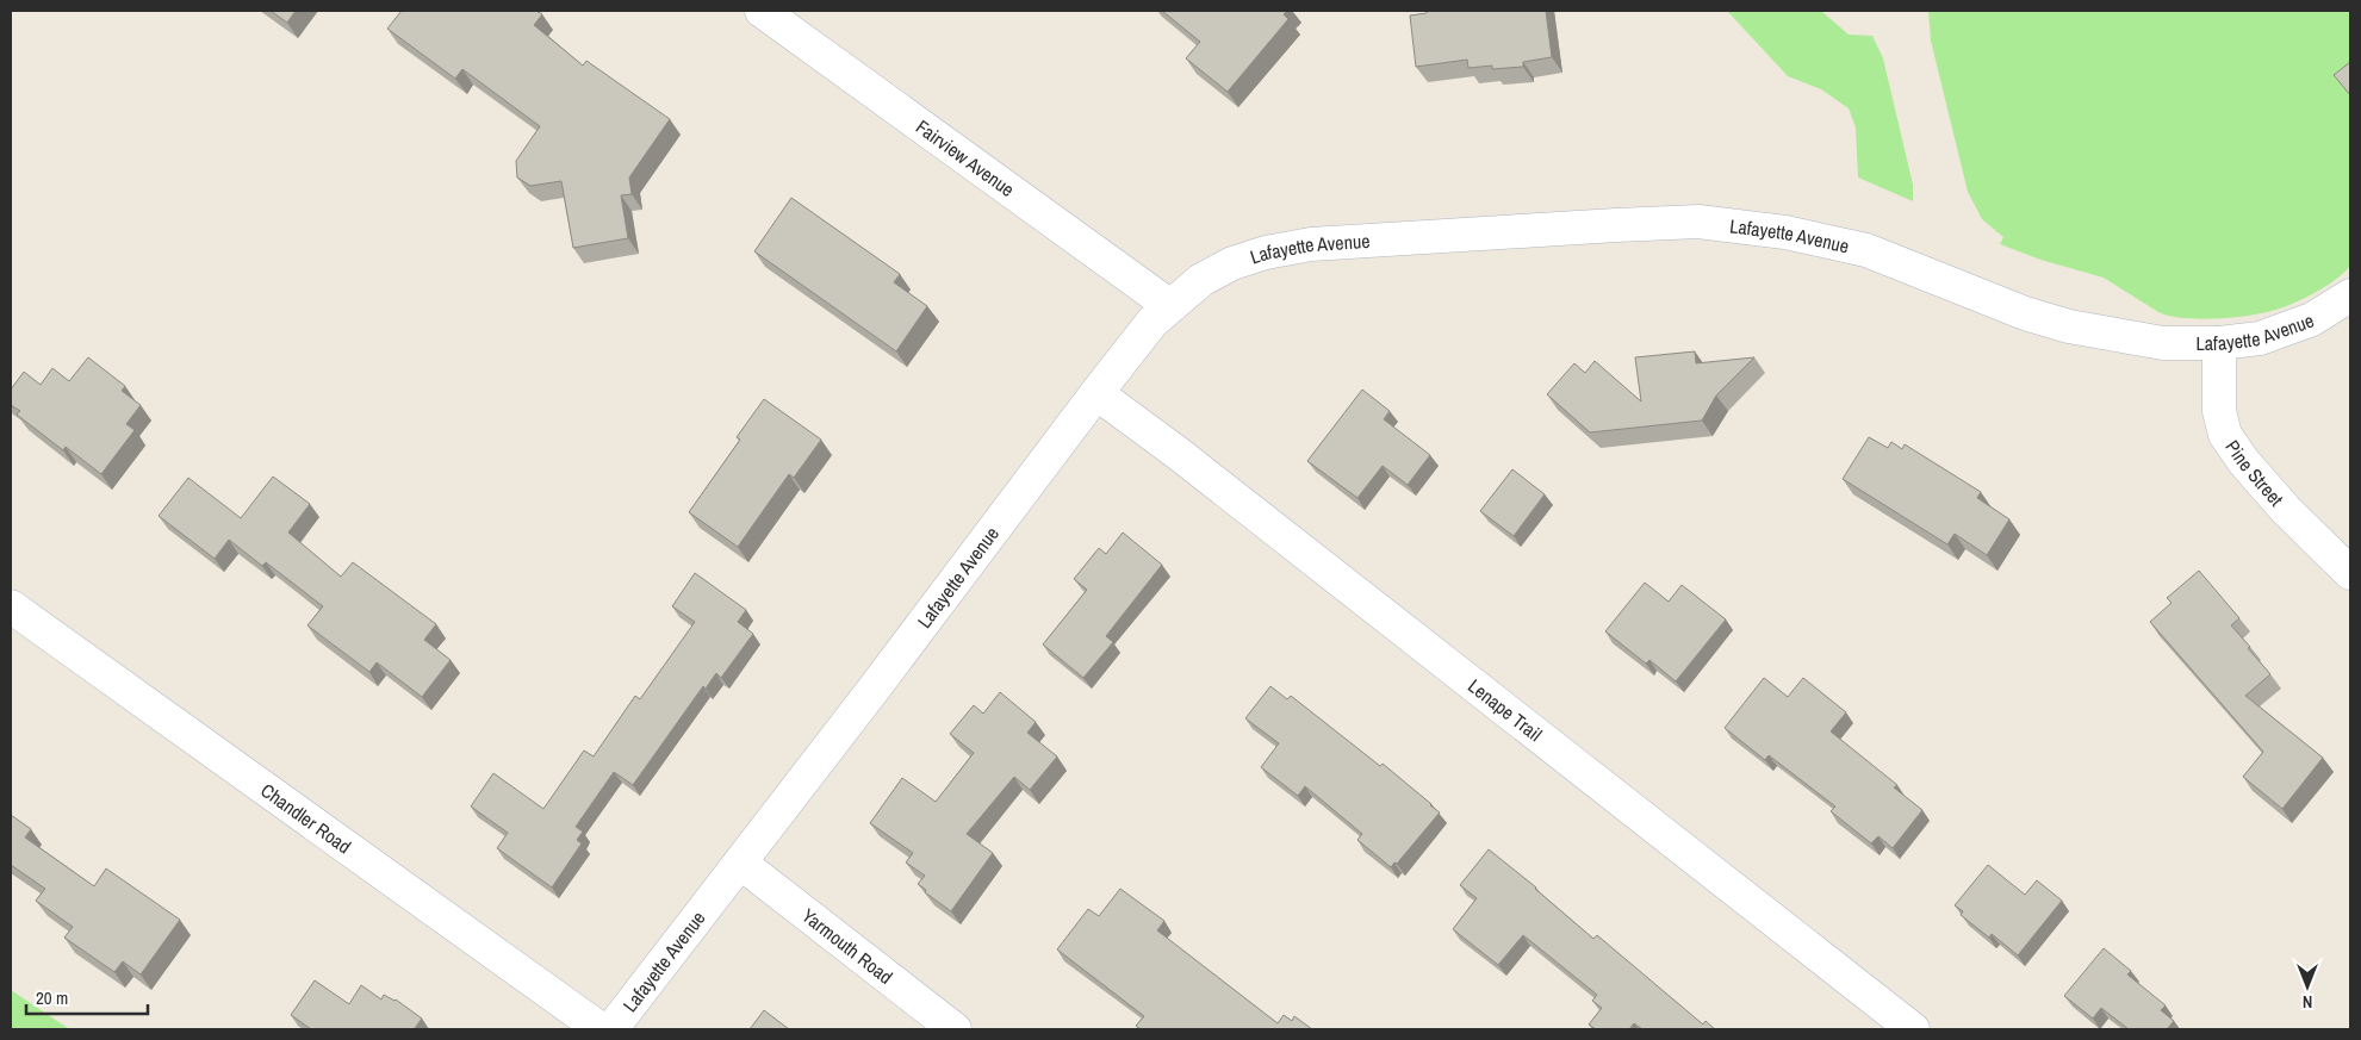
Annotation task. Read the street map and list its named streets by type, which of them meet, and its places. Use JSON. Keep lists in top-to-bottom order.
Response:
{
  "streets": {
    "street": [
      "Fairview Avenue",
      "Lafayette Avenue",
      "Pine Street",
      "Lenape Trail",
      "Chandler Road",
      "Yarmouth Road"
    ]
  },
  "crossings": [
    ["Fairview Avenue", "Lafayette Avenue"],
    ["Lafayette Avenue", "Pine Street"],
    ["Lafayette Avenue", "Lenape Trail"],
    ["Lafayette Avenue", "Yarmouth Road"]
  ],
  "scale_bar": "20 m",
  "north": "bottom"
}
